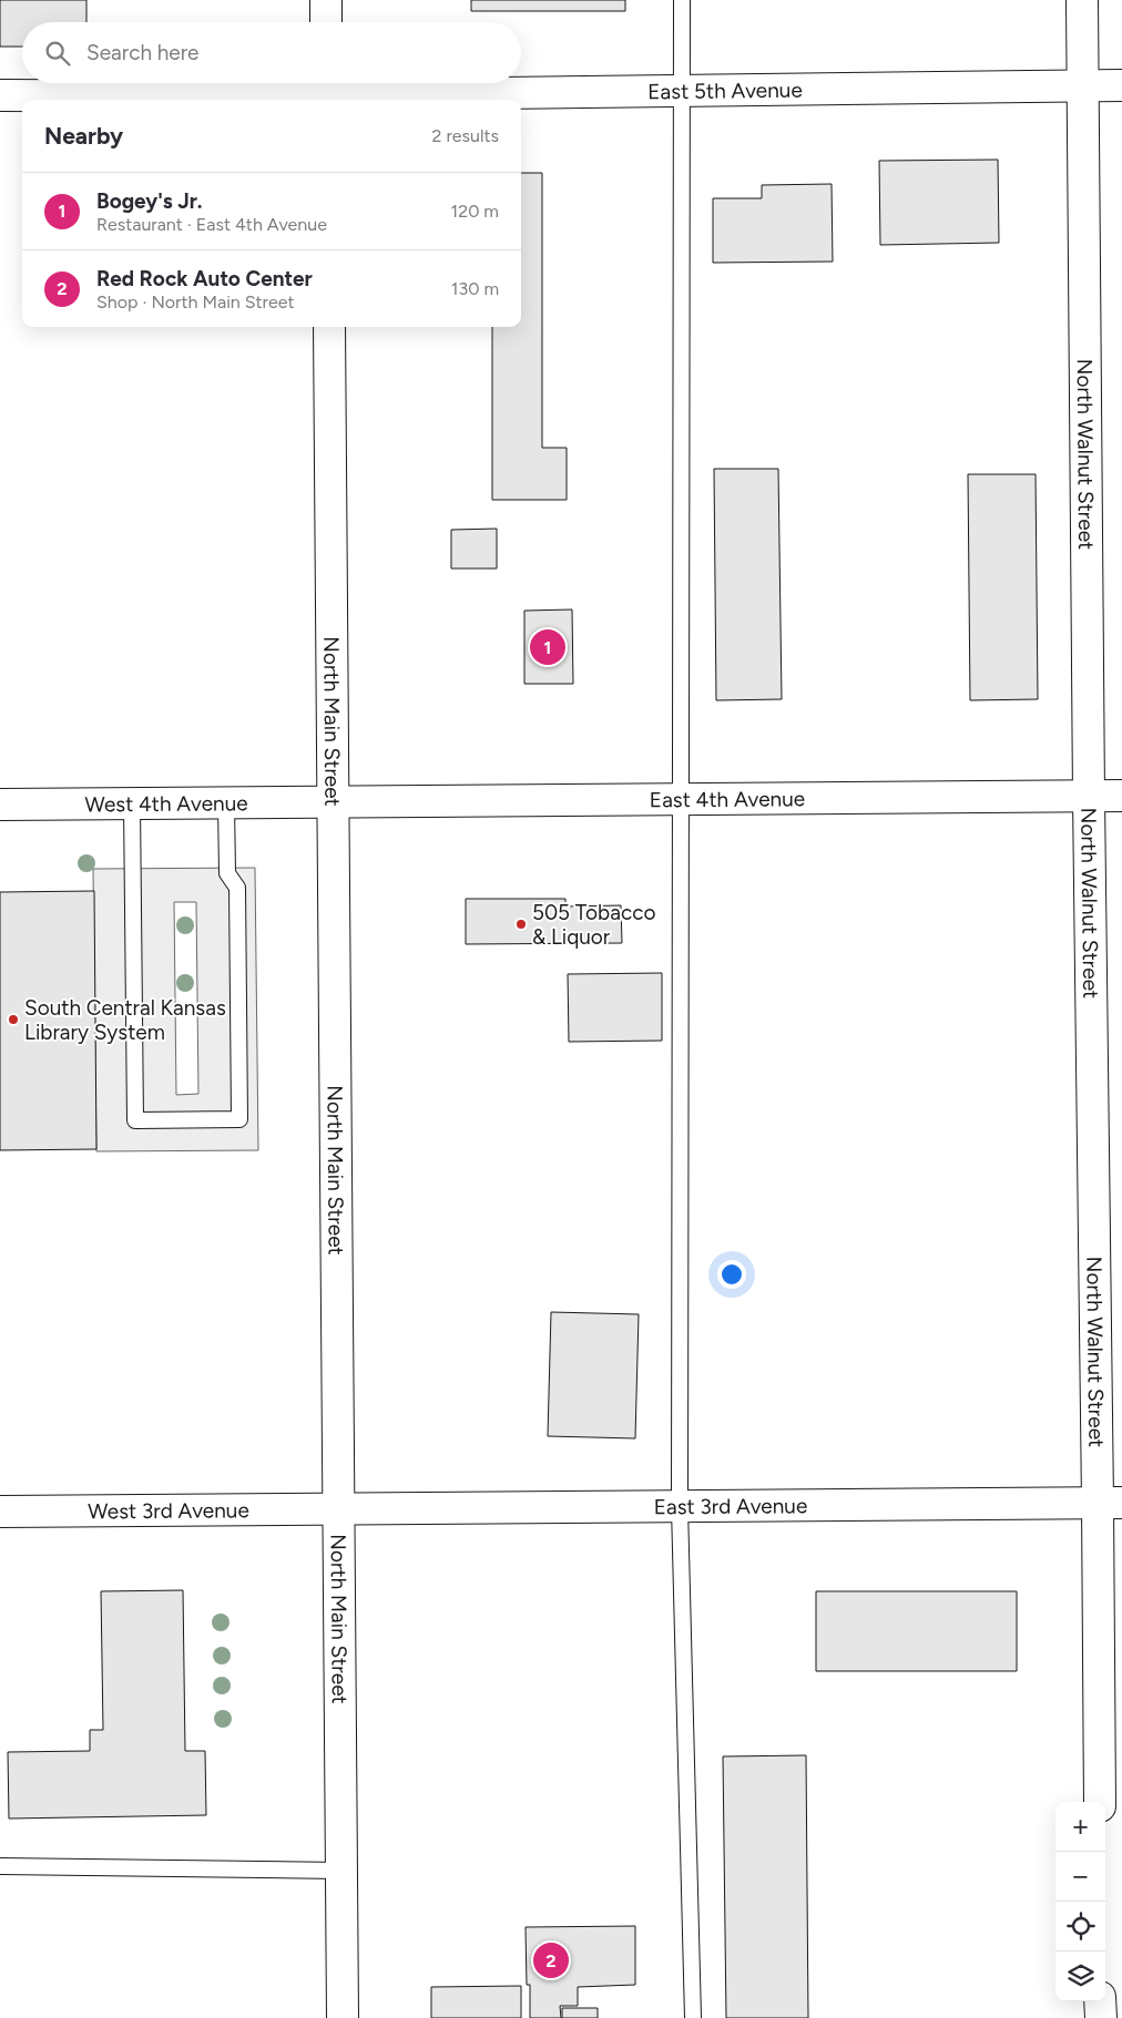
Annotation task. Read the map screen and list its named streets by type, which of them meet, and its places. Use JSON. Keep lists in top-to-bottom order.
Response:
{
  "streets": {
    "street": [
      "East 5th Avenue",
      "North Walnut Street",
      "North Main Street",
      "East 4th Avenue",
      "West 4th Avenue",
      "East 3rd Avenue",
      "West 3rd Avenue"
    ]
  },
  "crossings": [
    ["East 5th Avenue", "North Walnut Street"],
    ["North Walnut Street", "East 4th Avenue"],
    ["North Walnut Street", "East 3rd Avenue"],
    ["North Main Street", "East 4th Avenue"],
    ["North Main Street", "West 4th Avenue"],
    ["North Main Street", "East 3rd Avenue"],
    ["North Main Street", "West 3rd Avenue"],
    ["East 4th Avenue", "West 4th Avenue"],
    ["East 3rd Avenue", "West 3rd Avenue"]
  ],
  "places": ["505 Tobacco & Liquor", "South Central Kansas Library System"],
  "page": {
    "search": "Search here",
    "heading": ["Nearby", "2 results"],
    "list": [
      {
        "mark": "1",
        "name": "Bogey's Jr.",
        "note": "Restaurant · East 4th Avenue",
        "value": "120 m"
      },
      {
        "mark": "2",
        "name": "Red Rock Auto Center",
        "note": "Shop · North Main Street",
        "value": "130 m"
      }
    ],
    "pins": ["1", "2"],
    "map_buttons": ["+", "−"]
  }
}
